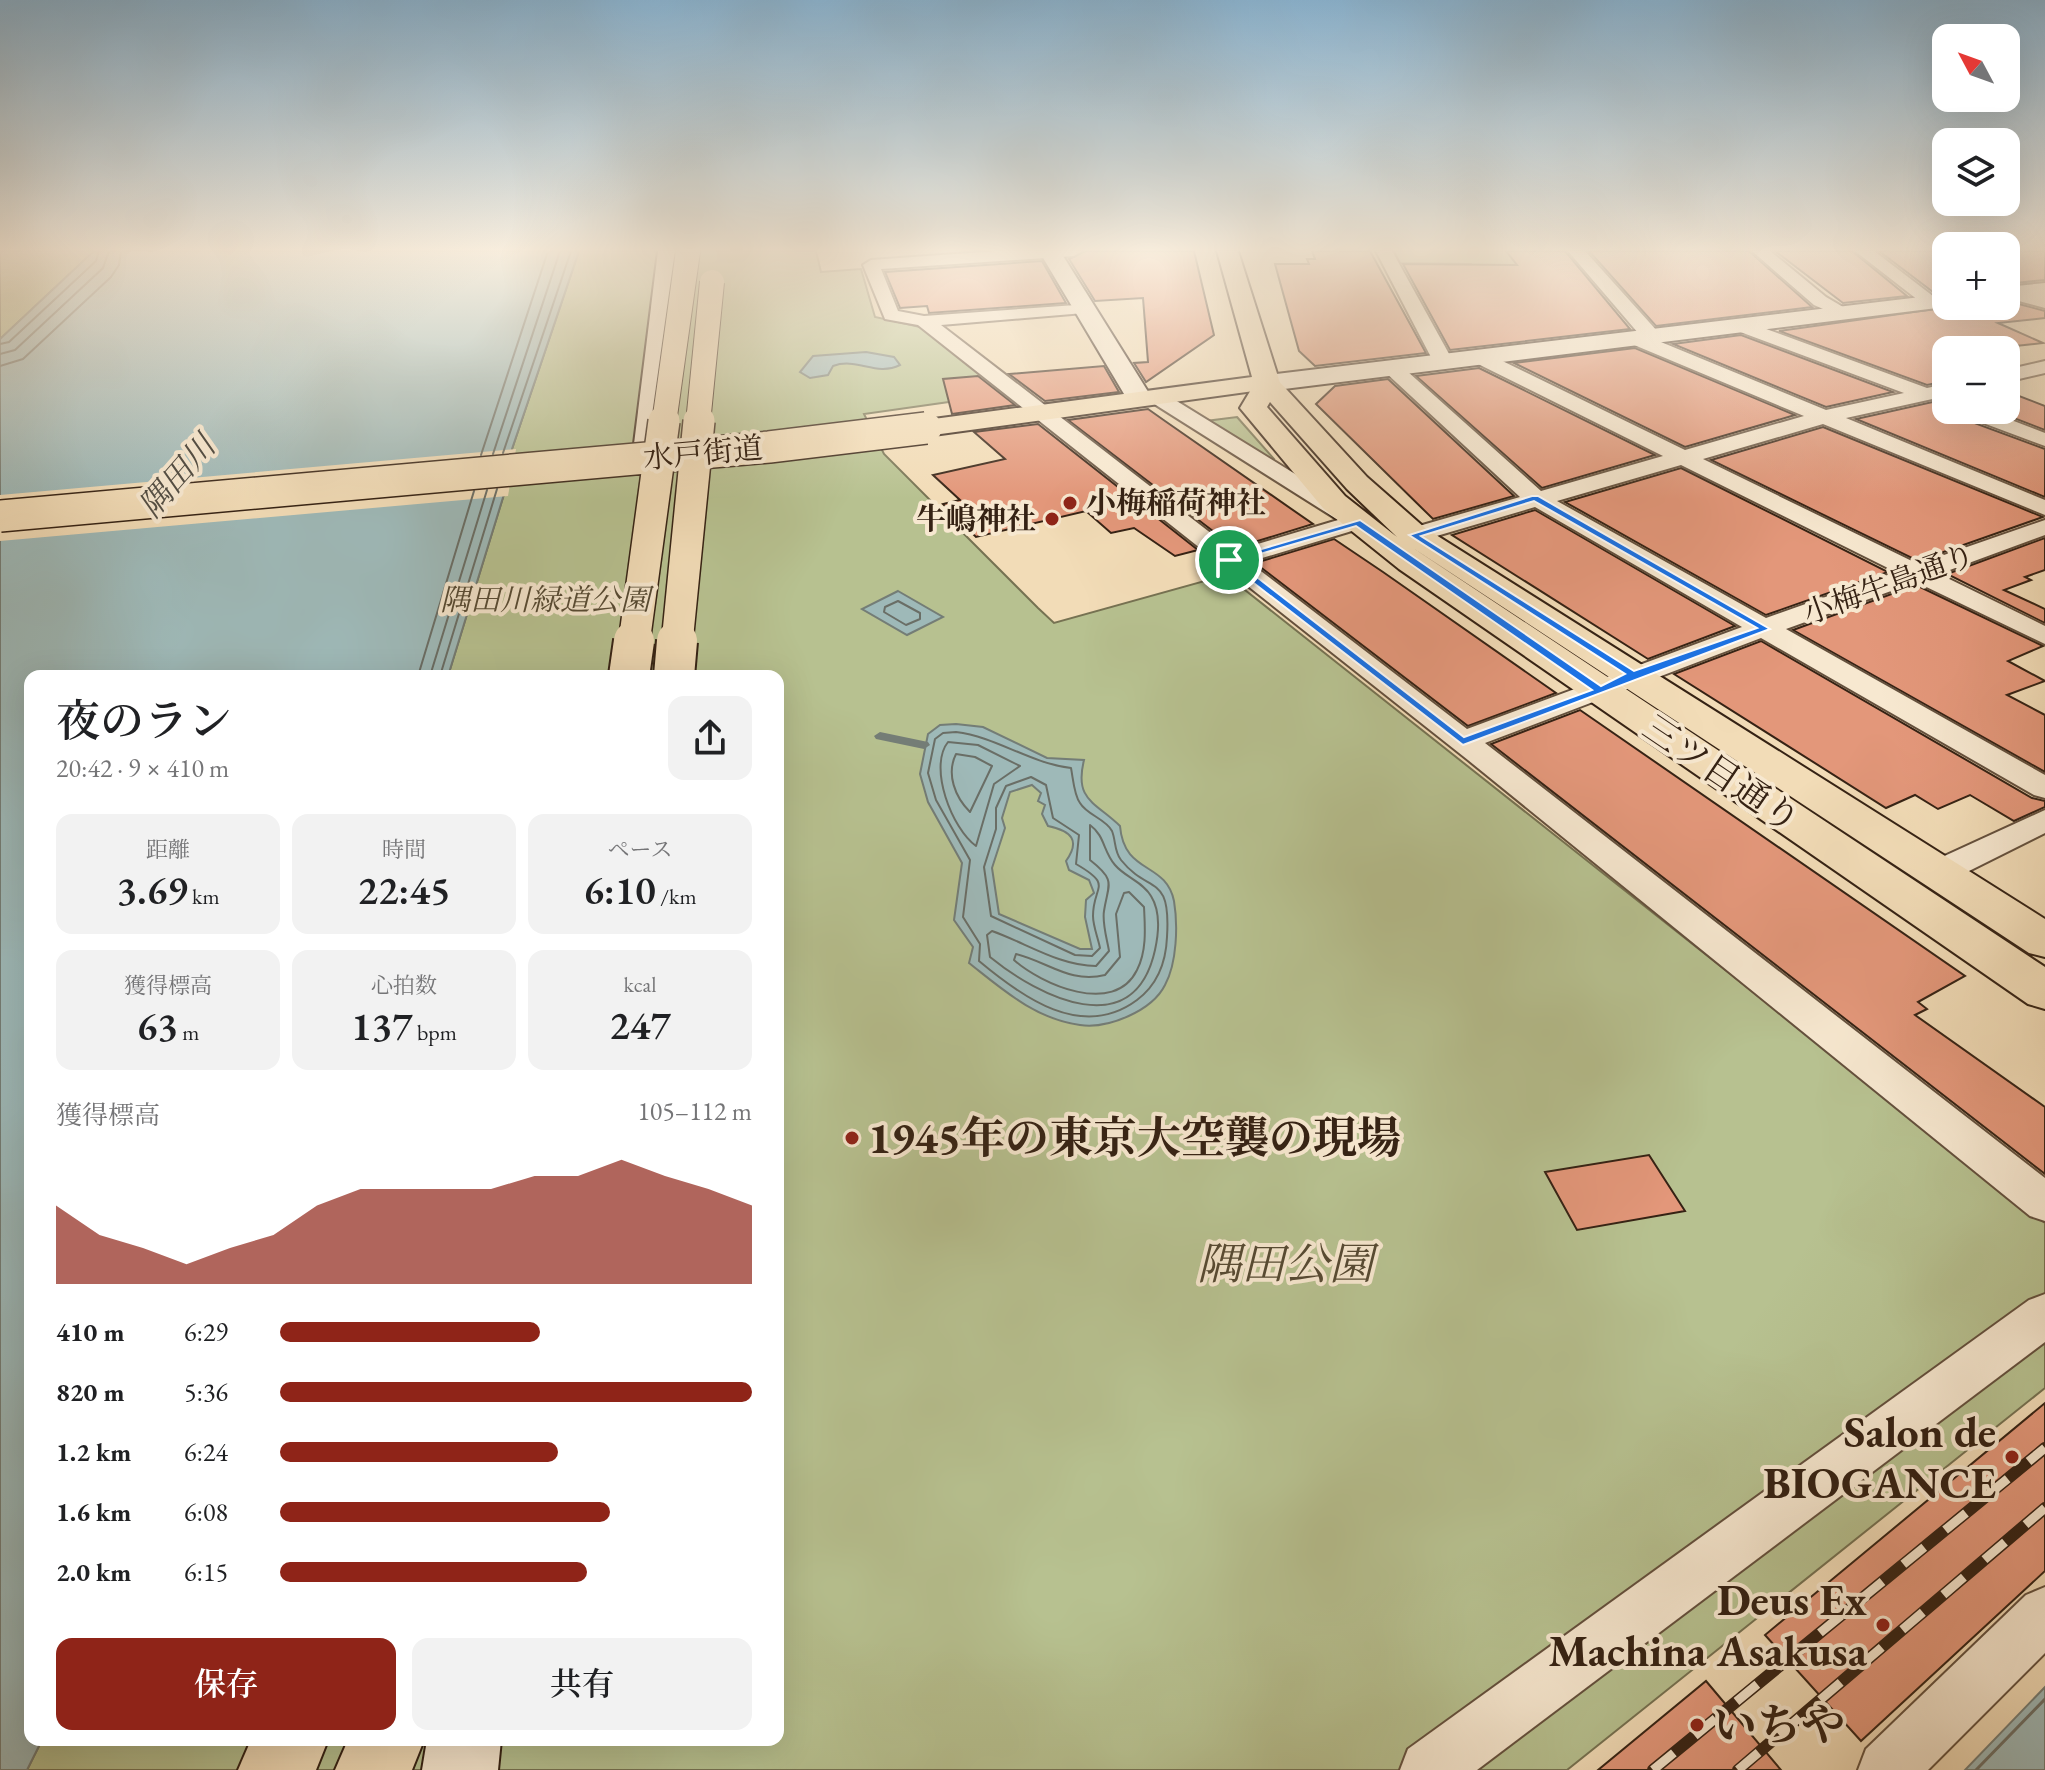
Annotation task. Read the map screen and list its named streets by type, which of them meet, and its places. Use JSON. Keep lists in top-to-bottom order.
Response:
{
  "streets": {
    "main road": ["水戸街道", "三ツ目通り"],
    "street": ["小梅牛島通り"]
  },
  "crossings": [
    ["水戸街道", "三ツ目通り"],
    ["小梅牛島通り", "三ツ目通り"]
  ],
  "water": ["隅田川"],
  "parks": ["隅田川緑道公園", "隅田公園"],
  "places": [
    "小梅稲荷神社",
    "牛嶋神社",
    "1945年の東京大空襲の現場",
    "Salon de BIOGANCE",
    "Deus Ex Machina Asakusa",
    "いちや"
  ],
  "north": "top left",
  "page": {
    "map_buttons": ["+", "−"],
    "heading": ["夜のラン", "20:42 · 9 × 410 m"],
    "stats": [
      ["距離", "3.69 km"],
      ["時間", "22:45"],
      ["ペース", "6:10 /km"],
      ["獲得標高", "63 m"],
      ["心拍数", "137 bpm"],
      ["kcal", "247"]
    ],
    "chart": ["獲得標高", "105–112 m"],
    "list": [
      {
        "name": "410 m",
        "note": "6:29"
      },
      {
        "name": "820 m",
        "note": "5:36"
      },
      {
        "name": "1.2 km",
        "note": "6:24"
      },
      {
        "name": "1.6 km",
        "note": "6:08"
      },
      {
        "name": "2.0 km",
        "note": "6:15"
      }
    ],
    "buttons": ["保存", "共有"]
  }
}
